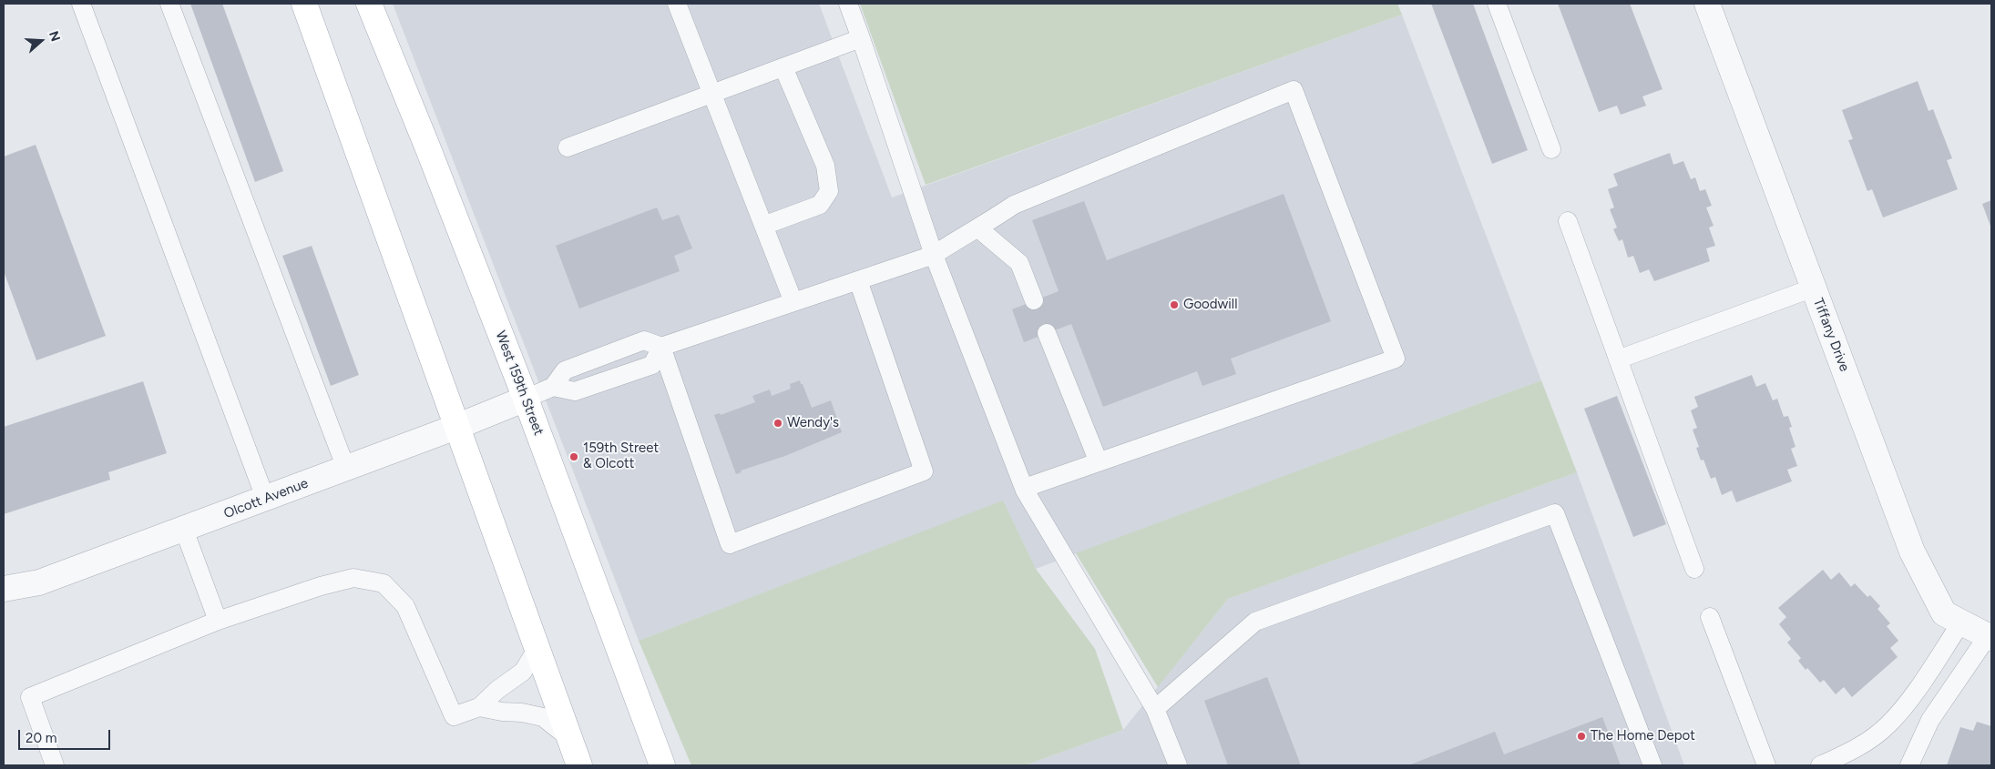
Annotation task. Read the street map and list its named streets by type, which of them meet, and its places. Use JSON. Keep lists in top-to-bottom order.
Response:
{
  "streets": {
    "main road": ["West 159th Street"],
    "street": ["Tiffany Drive", "Olcott Avenue"]
  },
  "crossings": [
    ["West 159th Street", "Olcott Avenue"]
  ],
  "places": [
    "Goodwill",
    "Wendy's",
    "159th Street & Olcott",
    "The Home Depot"
  ],
  "scale_bar": "20 m",
  "north": "right"
}
